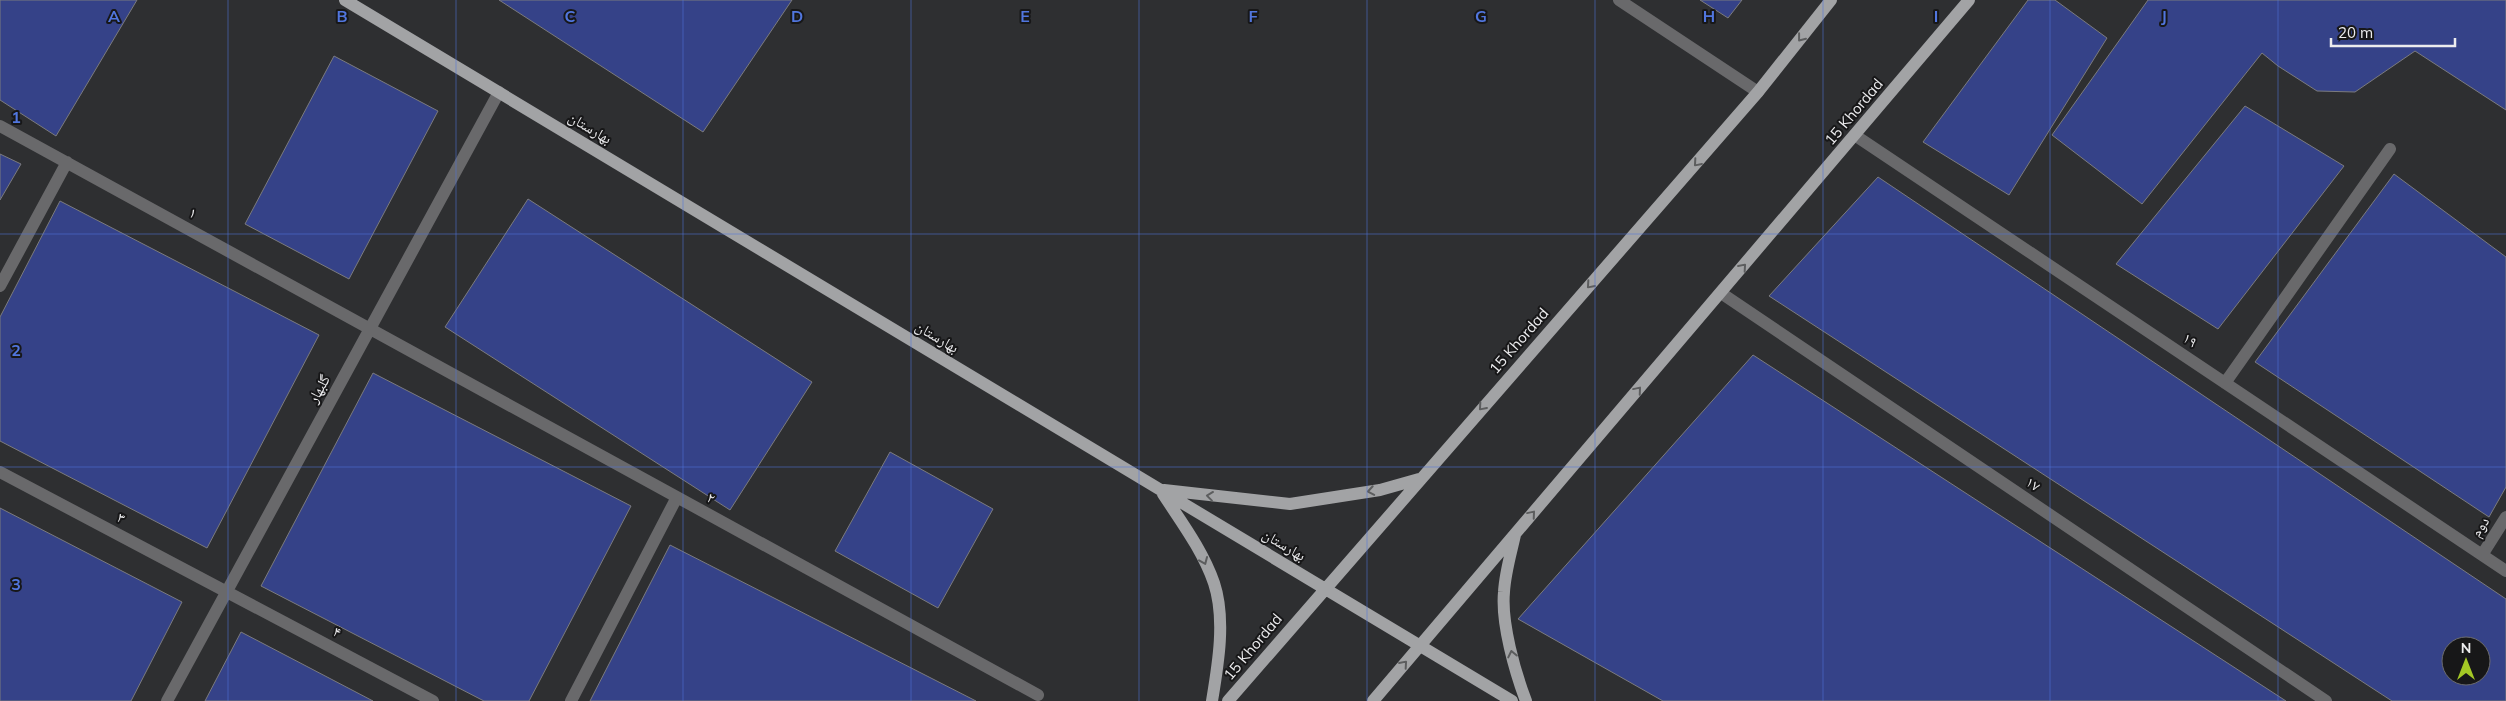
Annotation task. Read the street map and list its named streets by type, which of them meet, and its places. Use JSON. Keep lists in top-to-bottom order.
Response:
{
  "streets": {
    "main road": ["15 Khordad", "بهارستان"],
    "street": [
      "۱",
      "۱۹",
      "گلبهار",
      "۱۷",
      "۲",
      "۳",
      "دوم",
      "۴"
    ]
  },
  "crossings": [
    ["15 Khordad", "بهارستان"],
    ["15 Khordad", "۱۹"],
    ["15 Khordad", "۱۷"],
    ["بهارستان", "گلبهار"],
    ["۱", "گلبهار"],
    ["۱", "۲"],
    ["۱۹", "دوم"],
    ["گلبهار", "۲"],
    ["گلبهار", "۳"],
    ["گلبهار", "۴"],
    ["۳", "۴"]
  ],
  "scale_bar": "20 m",
  "north": "top",
  "grid": {
    "columns": [
      "A",
      "B",
      "C",
      "D",
      "E",
      "F",
      "G",
      "H",
      "I",
      "J"
    ],
    "rows": ["1", "2", "3"]
  }
}
